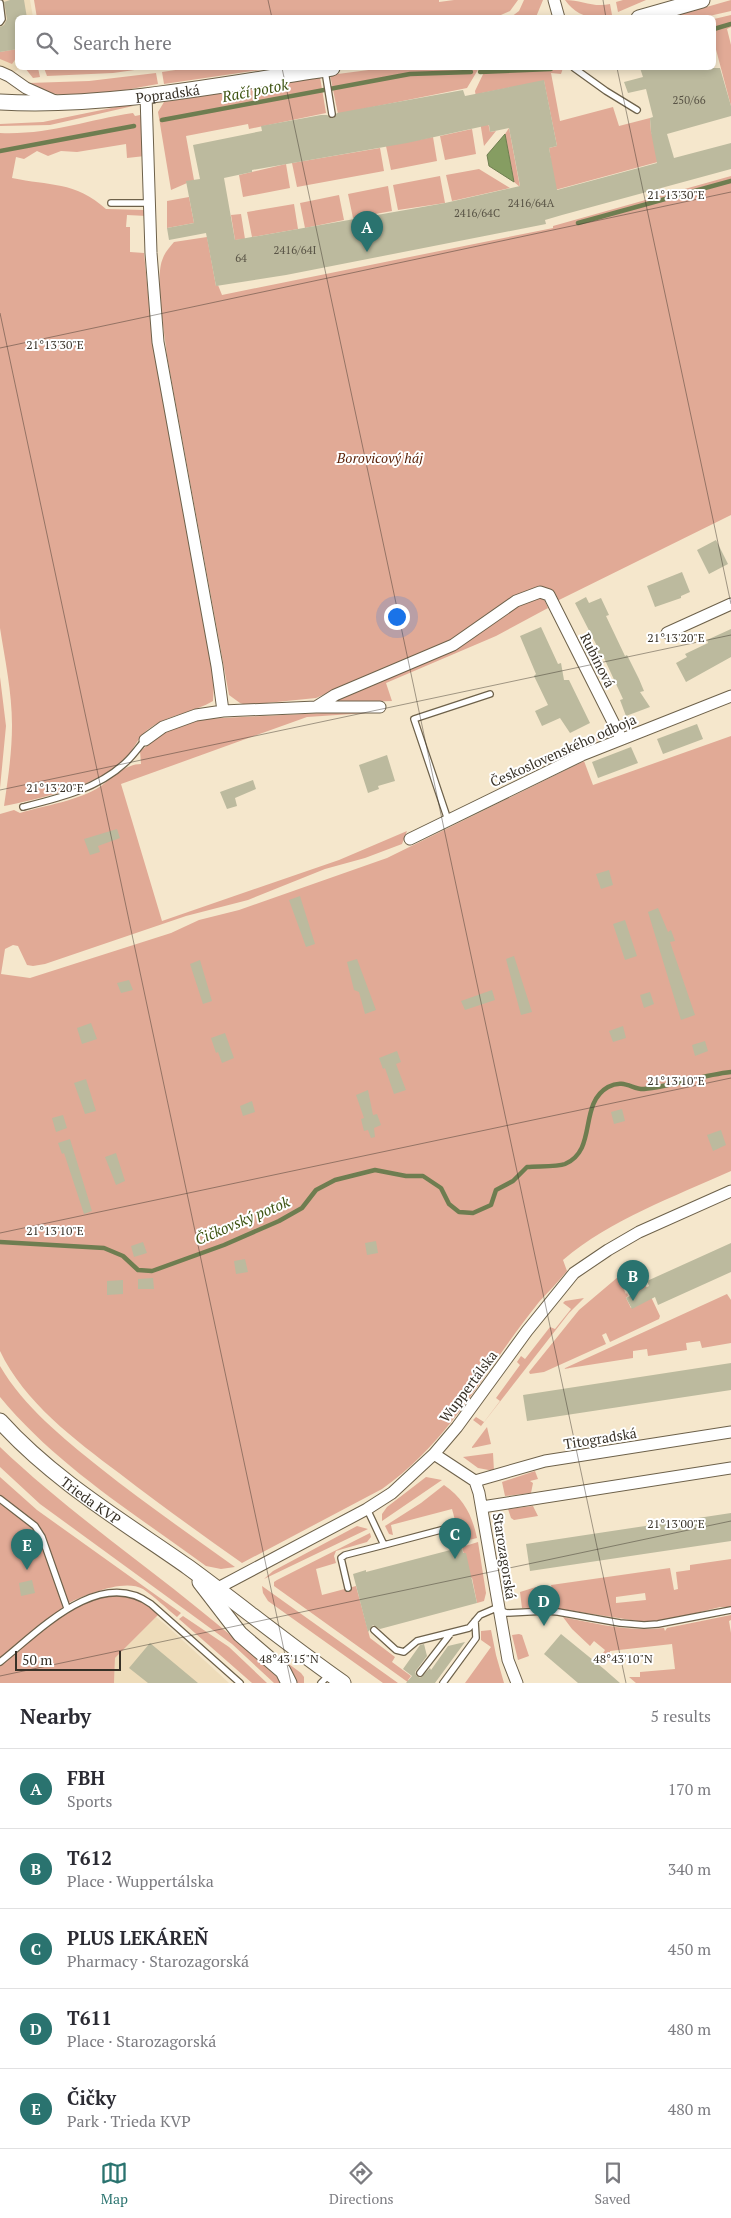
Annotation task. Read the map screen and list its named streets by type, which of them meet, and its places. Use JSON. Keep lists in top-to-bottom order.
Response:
{
  "streets": {
    "street": [
      "Popradská",
      "Rubínová",
      "Československého odboja",
      "Wuppertálska",
      "Titogradská",
      "Trieda KVP",
      "Starozagorská"
    ]
  },
  "crossings": [
    ["Rubínová", "Československého odboja"],
    ["Wuppertálska", "Trieda KVP"],
    ["Titogradská", "Starozagorská"]
  ],
  "water": ["Račí potok", "Čičkovský potok"],
  "parks": ["Borovicový háj"],
  "house_numbers": [
    "250/66",
    "2416/64A",
    "2416/64C",
    "2416/64I",
    "64"
  ],
  "scale_bar": "50 m",
  "page": {
    "search": "Search here",
    "pins": [
      "A",
      "B",
      "C",
      "E",
      "D"
    ],
    "scale": "50 m",
    "heading": ["Nearby", "5 results"],
    "list": [
      {
        "mark": "A",
        "name": "FBH",
        "note": "Sports",
        "value": "170 m"
      },
      {
        "mark": "B",
        "name": "T612",
        "note": "Place · Wuppertálska",
        "value": "340 m"
      },
      {
        "mark": "C",
        "name": "PLUS LEKÁREŇ",
        "note": "Pharmacy · Starozagorská",
        "value": "450 m"
      },
      {
        "mark": "D",
        "name": "T611",
        "note": "Place · Starozagorská",
        "value": "480 m"
      },
      {
        "mark": "E",
        "name": "Čičky",
        "note": "Park · Trieda KVP",
        "value": "480 m"
      }
    ],
    "nav": ["Map", "Directions", "Saved"]
  },
  "coordinates": [
    "21°13'30\"E",
    "21°13'20\"E",
    "21°13'10\"E",
    "21°13'00\"E",
    "48°43'15\"N",
    "48°43'10\"N"
  ]
}
